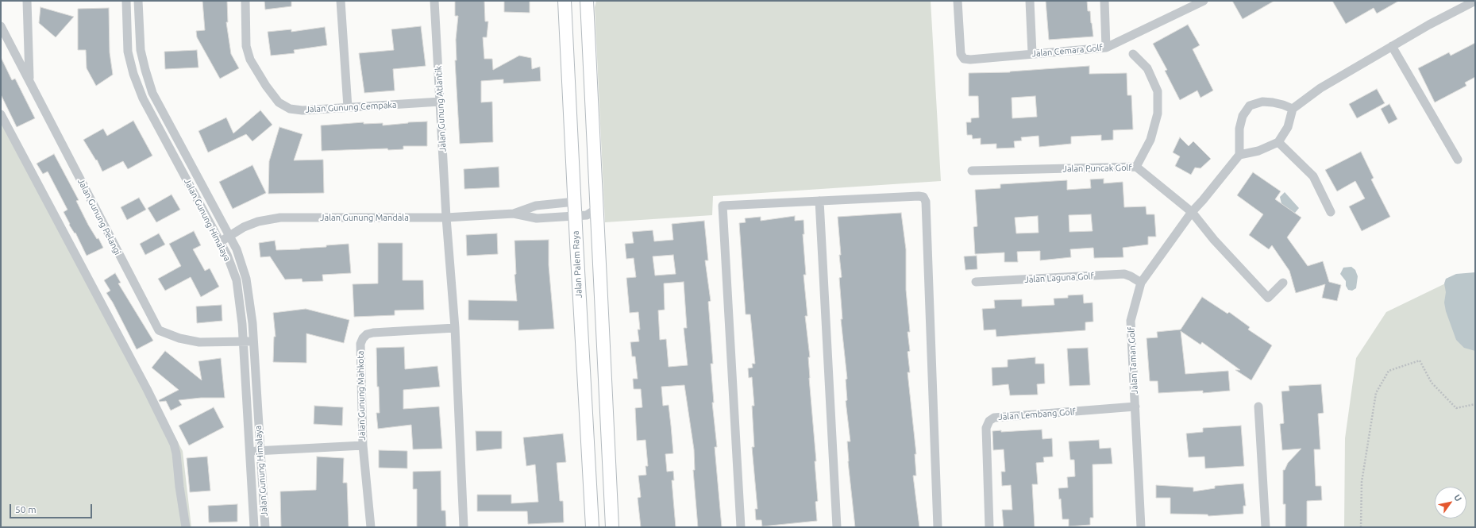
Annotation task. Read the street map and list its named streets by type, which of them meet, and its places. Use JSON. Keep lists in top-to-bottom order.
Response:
{
  "streets": {
    "street": [
      "Jalan Cemara Golf",
      "Jalan Gunung Cempaka",
      "Jalan Gunung Atlantik",
      "Jalan Puncak Golf",
      "Jalan Gunung Pelangi",
      "Jalan Gunung Mandala",
      "Jalan Gunung Himalaya",
      "Jalan Palem Raya",
      "Jalan Laguna Golf",
      "Jalan Taman Golf",
      "Jalan Gunung Mahkota",
      "Jalan Lembang Golf"
    ]
  },
  "crossings": [
    ["Jalan Gunung Cempaka", "Jalan Gunung Atlantik"],
    ["Jalan Gunung Atlantik", "Jalan Gunung Mandala"],
    ["Jalan Puncak Golf", "Jalan Taman Golf"],
    ["Jalan Gunung Pelangi", "Jalan Gunung Himalaya"],
    ["Jalan Gunung Mandala", "Jalan Gunung Himalaya"],
    ["Jalan Gunung Mandala", "Jalan Palem Raya"],
    ["Jalan Laguna Golf", "Jalan Taman Golf"],
    ["Jalan Taman Golf", "Jalan Lembang Golf"]
  ],
  "scale_bar": "50 m",
  "north": "top right"
}
